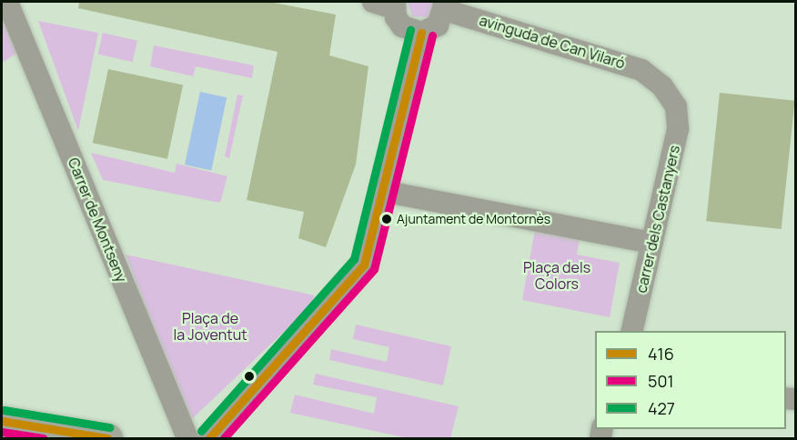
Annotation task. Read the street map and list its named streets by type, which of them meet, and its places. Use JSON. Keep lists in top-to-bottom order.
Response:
{
  "streets": {
    "street": ["avinguda de Can Vilaró", "carrer dels Castanyers", "Carrer de Montseny"]
  },
  "crossings": [
    ["avinguda de Can Vilaró", "carrer dels Castanyers"]
  ],
  "parks": ["Plaça dels Colors", "Plaça de la Joventut"],
  "places": ["Ajuntament de Montornès"],
  "lines": ["transit line 427", "transit line 416", "transit line 501"],
  "legend": ["416", "501", "427"]
}
